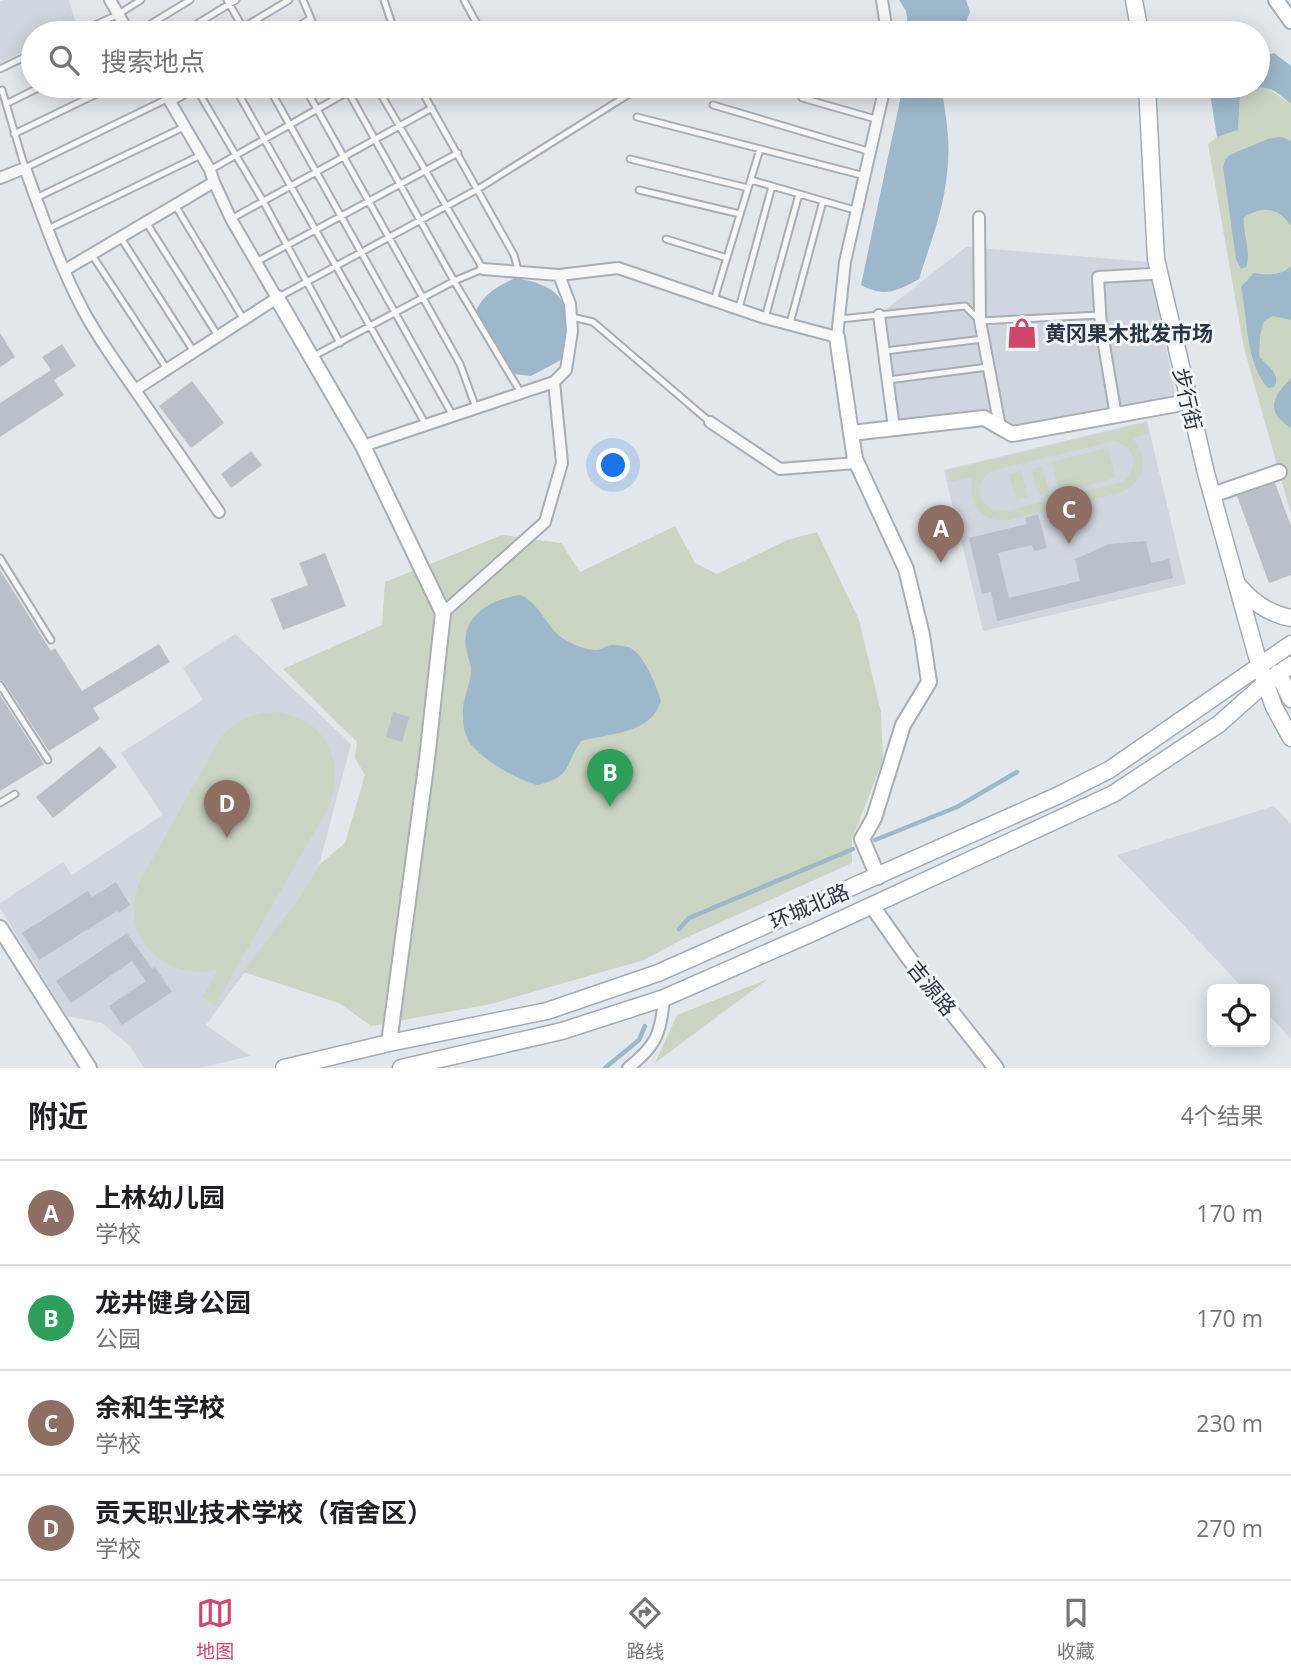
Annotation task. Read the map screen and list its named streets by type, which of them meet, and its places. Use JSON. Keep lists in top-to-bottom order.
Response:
{
  "streets": {
    "main road": ["步行街", "环城北路"],
    "street": ["吉源路"]
  },
  "crossings": [
    ["步行街", "环城北路"],
    ["环城北路", "吉源路"]
  ],
  "places": {
    "shop": ["黄冈果木批发市场"]
  },
  "page": {
    "search": "搜索地点",
    "pins": [
      "C",
      "A",
      "B",
      "D"
    ],
    "heading": ["附近", "4个结果"],
    "list": [
      {
        "mark": "A",
        "name": "上林幼儿园",
        "note": "学校",
        "value": "170 m"
      },
      {
        "mark": "B",
        "name": "龙井健身公园",
        "note": "公园",
        "value": "170 m"
      },
      {
        "mark": "C",
        "name": "余和生学校",
        "note": "学校",
        "value": "230 m"
      },
      {
        "mark": "D",
        "name": "贡天职业技术学校（宿舍区）",
        "note": "学校",
        "value": "270 m"
      }
    ],
    "nav": ["地图", "路线", "收藏"]
  }
}
